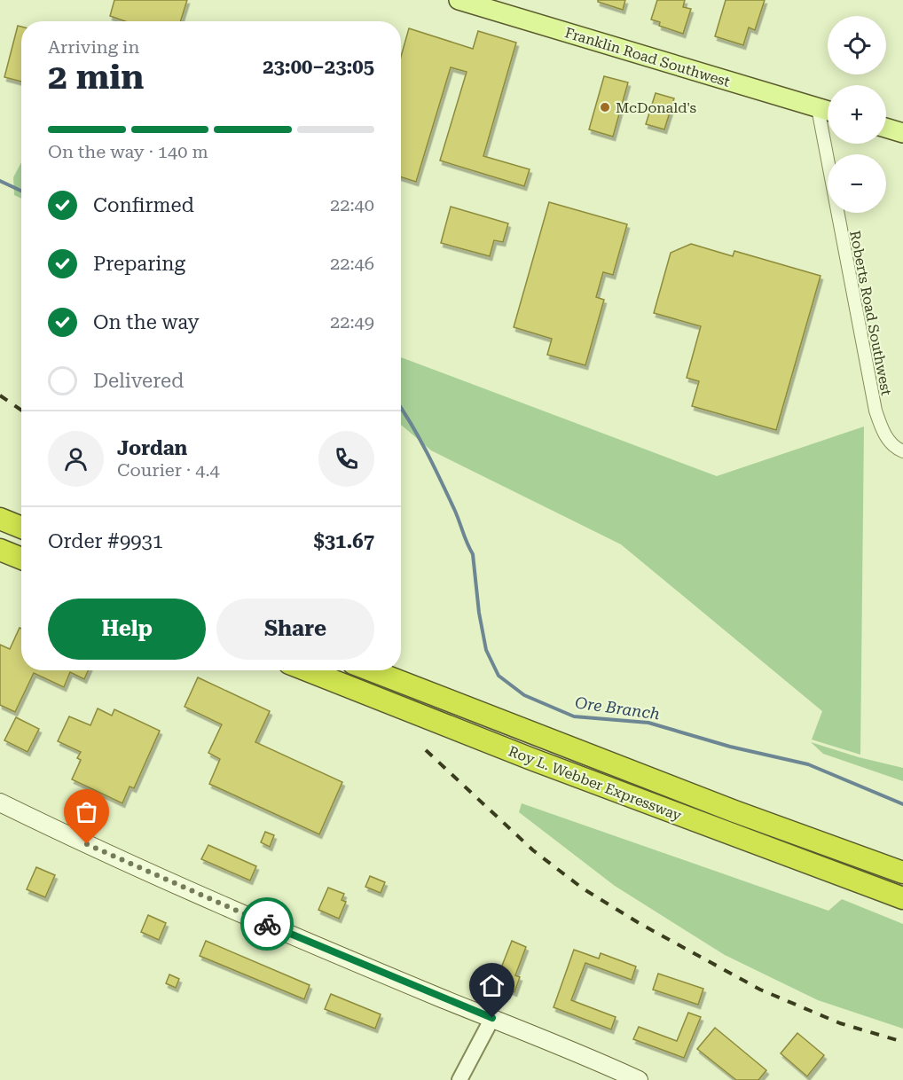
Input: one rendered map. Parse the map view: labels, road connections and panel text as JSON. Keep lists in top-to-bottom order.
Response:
{
  "streets": {
    "highway": ["Roy L. Webber Expressway"],
    "main road": ["Franklin Road Southwest"],
    "street": ["Roberts Road Southwest"]
  },
  "crossings": [
    ["Franklin Road Southwest", "Roberts Road Southwest"]
  ],
  "water": ["Ore Branch"],
  "places": ["McDonald's"],
  "page": {
    "map_buttons": ["+", "−"],
    "heading": ["2 min", "Arriving in", "23:00–23:05"],
    "panel": [
      "Jordan",
      "Courier · 4.4",
      "Order #9931",
      "$31.67"
    ],
    "bar": "On the way · 140 m",
    "list": [
      ["Confirmed", "22:40"],
      ["Preparing", "22:46"],
      ["On the way", "22:49"],
      "Delivered"
    ],
    "buttons": ["Help", "Share"]
  }
}
